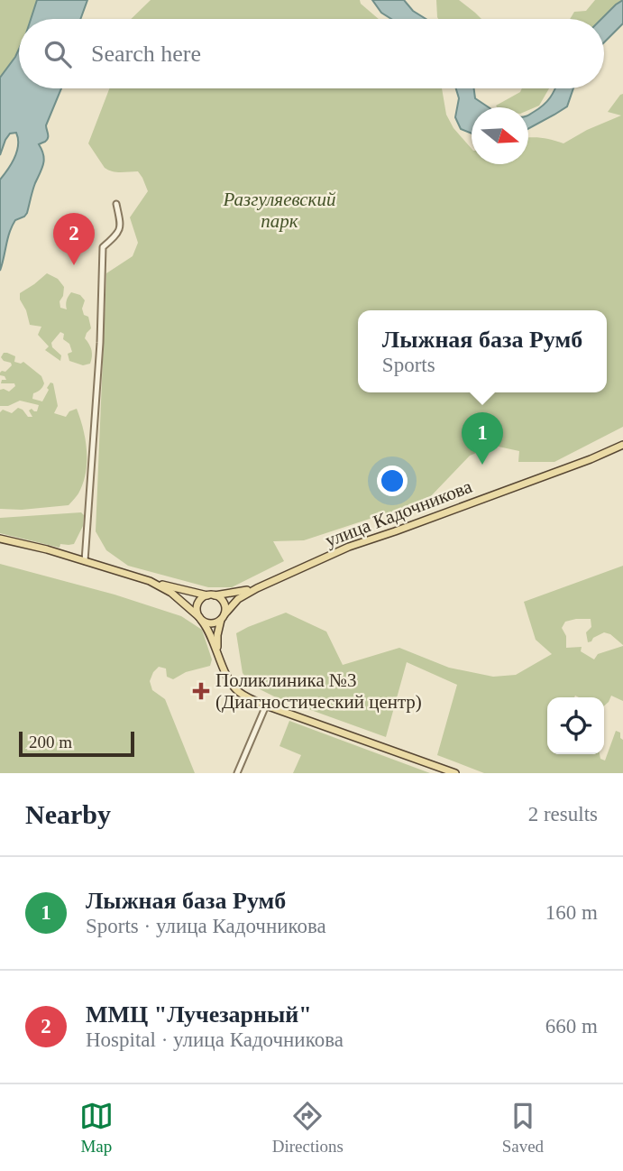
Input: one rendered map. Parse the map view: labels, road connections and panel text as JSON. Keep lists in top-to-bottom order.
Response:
{
  "streets": {
    "main road": ["улица Кадочникова"]
  },
  "parks": ["Разгуляевский парк"],
  "places": {
    "health": ["Поликлиника №3 (Диагностический центр)"]
  },
  "scale_bar": "200 m",
  "north": "right",
  "page": {
    "search": "Search here",
    "pins": ["2", "1"],
    "popup": ["Лыжная база Румб", "Sports"],
    "scale": "200 m",
    "heading": ["Nearby", "2 results"],
    "list": [
      {
        "mark": "1",
        "name": "Лыжная база Румб",
        "note": "Sports · улица Кадочникова",
        "value": "160 m"
      },
      {
        "mark": "2",
        "name": "ММЦ \"Лучезарный\"",
        "note": "Hospital · улица Кадочникова",
        "value": "660 m"
      }
    ],
    "nav": ["Map", "Directions", "Saved"]
  }
}
